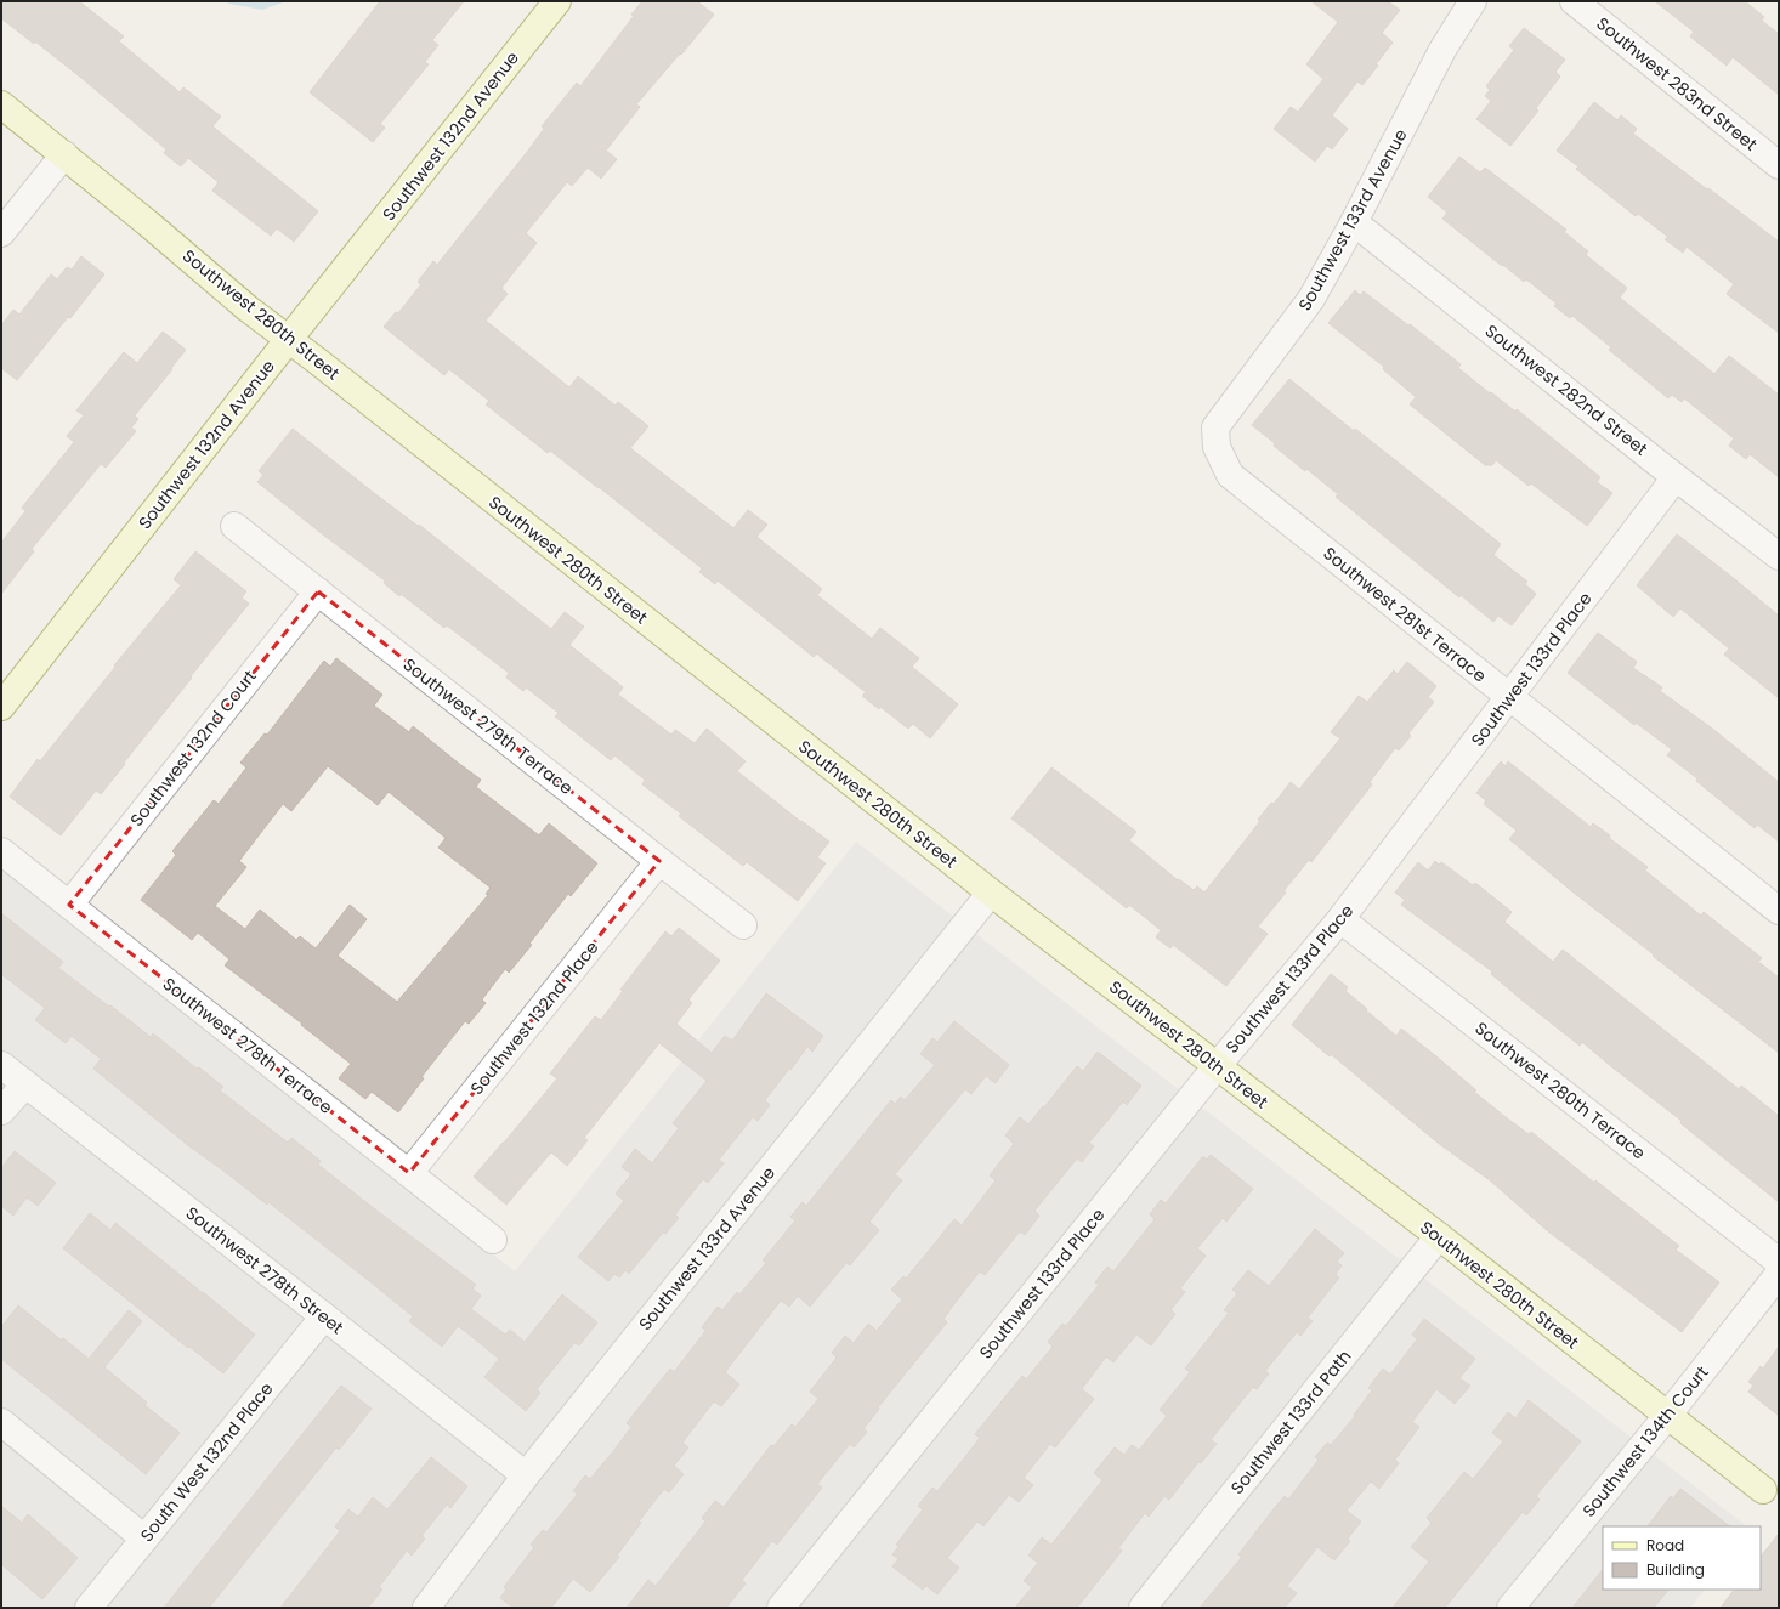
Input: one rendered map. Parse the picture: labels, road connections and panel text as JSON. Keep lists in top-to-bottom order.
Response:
{
  "streets": {
    "street": [
      "Southwest 283nd Street",
      "Southwest 132nd Avenue",
      "Southwest 133rd Avenue",
      "Southwest 280th Street",
      "Southwest 282nd Street",
      "Southwest 281st Terrace",
      "Southwest 133rd Place",
      "Southwest 279th Terrace",
      "Southwest 132nd Court",
      "Southwest 132nd Place",
      "Southwest 278th Terrace",
      "Southwest 280th Terrace",
      "Southwest 278th Street",
      "Southwest 133rd Path",
      "Southwest 134th Court",
      "South West 132nd Place"
    ]
  },
  "crossings": [
    ["Southwest 132nd Avenue", "Southwest 280th Street"],
    ["Southwest 133rd Avenue", "Southwest 280th Street"],
    ["Southwest 133rd Avenue", "Southwest 282nd Street"],
    ["Southwest 133rd Avenue", "Southwest 281st Terrace"],
    ["Southwest 133rd Avenue", "Southwest 278th Street"],
    ["Southwest 280th Street", "Southwest 133rd Place"],
    ["Southwest 280th Street", "Southwest 133rd Path"],
    ["Southwest 280th Street", "Southwest 134th Court"],
    ["Southwest 282nd Street", "Southwest 133rd Place"],
    ["Southwest 281st Terrace", "Southwest 133rd Place"],
    ["Southwest 133rd Place", "Southwest 280th Terrace"],
    ["Southwest 279th Terrace", "Southwest 132nd Court"],
    ["Southwest 279th Terrace", "Southwest 132nd Place"],
    ["Southwest 132nd Court", "Southwest 278th Terrace"],
    ["Southwest 132nd Place", "Southwest 278th Terrace"],
    ["Southwest 278th Street", "South West 132nd Place"]
  ],
  "legend": ["Road", "Building"]
}
